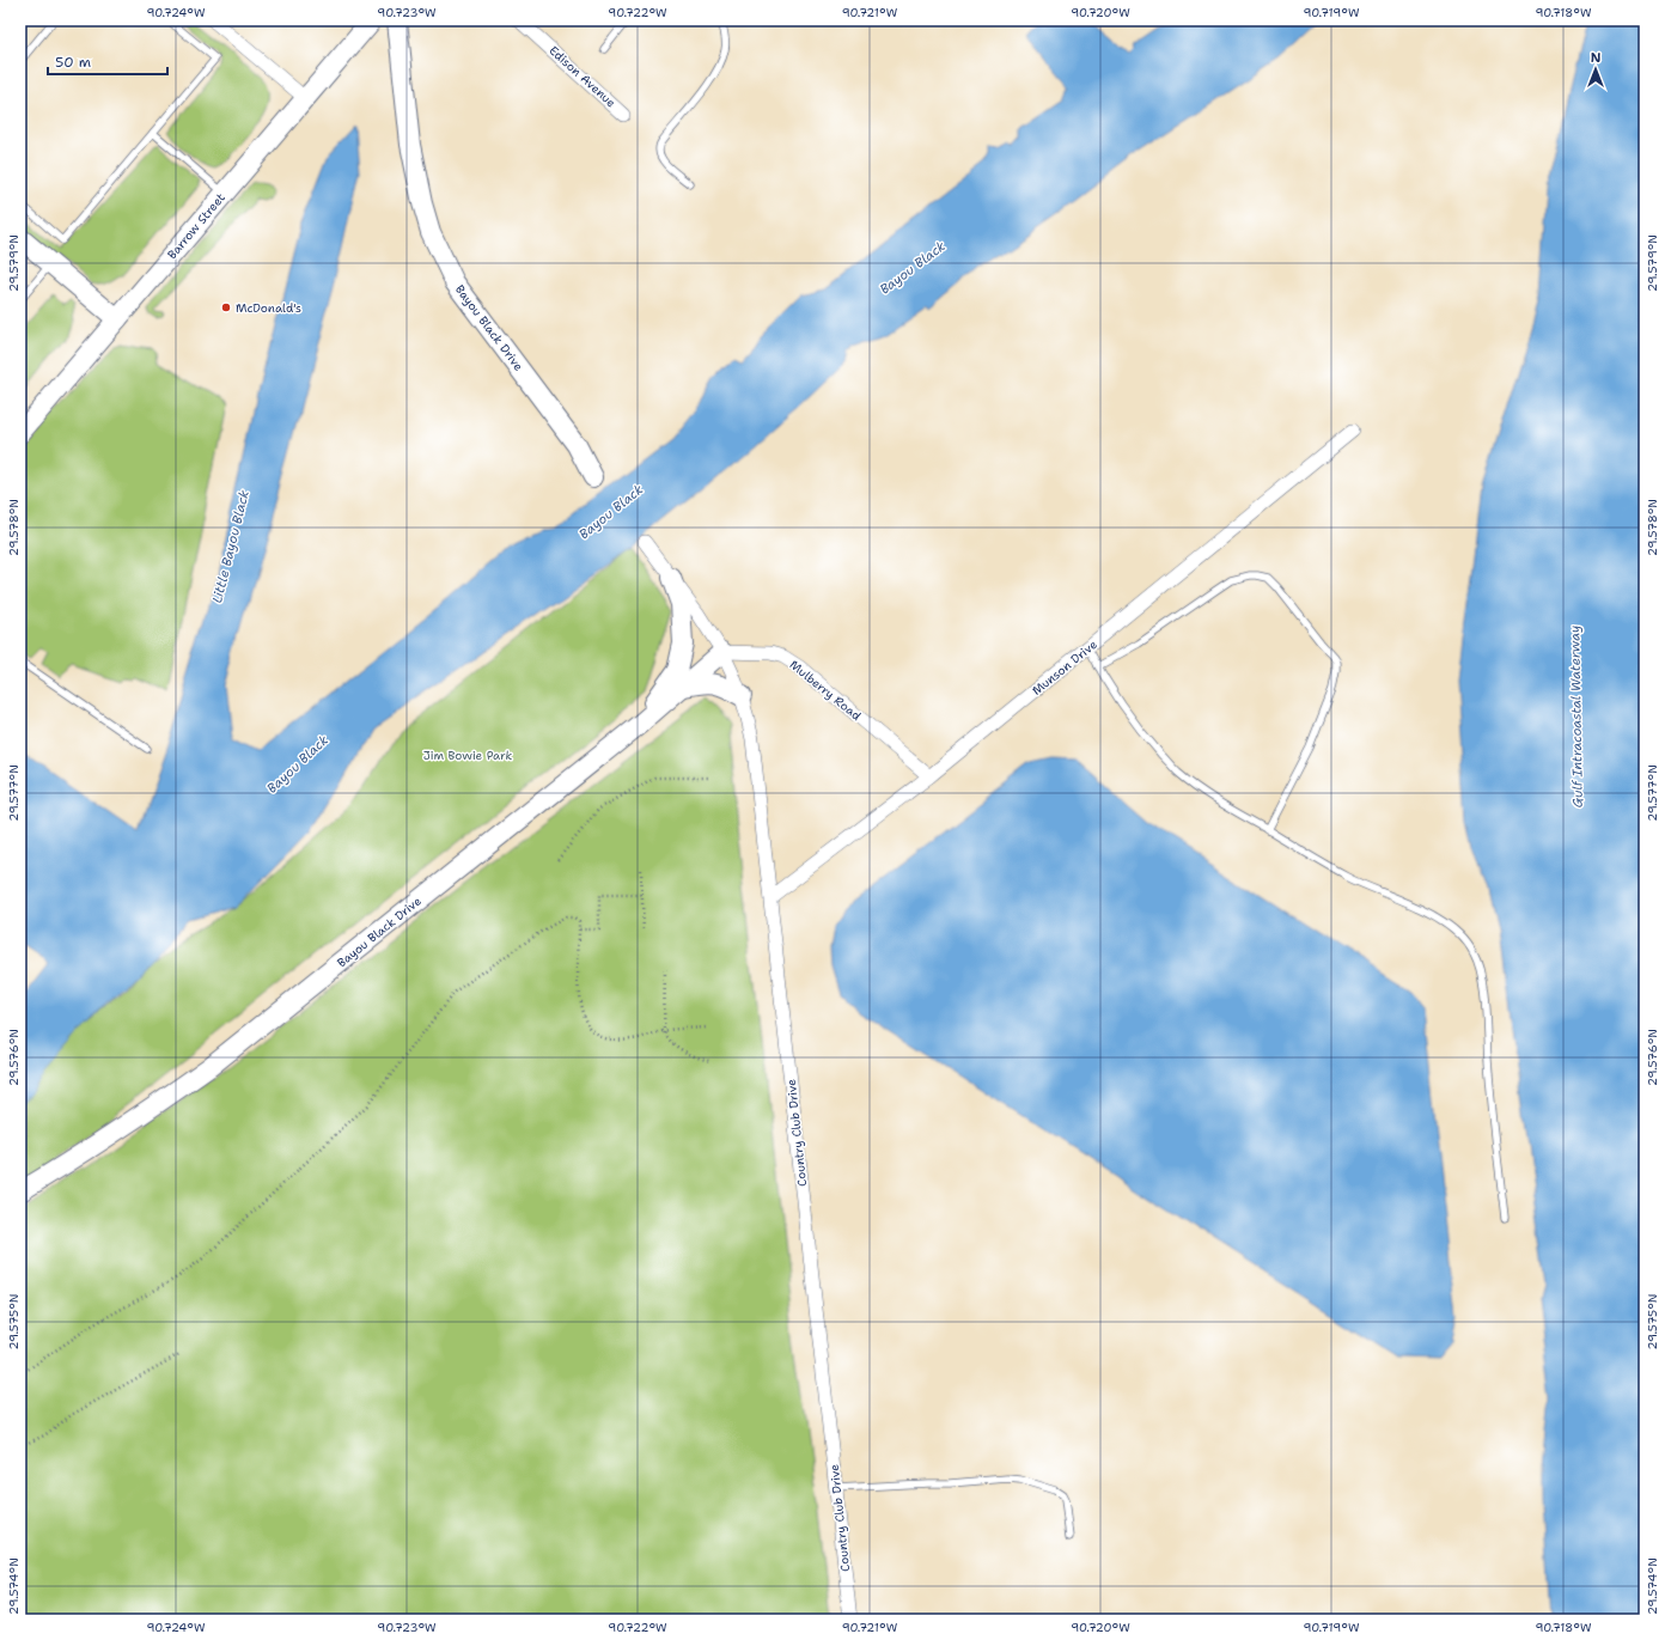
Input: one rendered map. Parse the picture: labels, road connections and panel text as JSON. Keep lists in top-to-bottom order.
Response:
{
  "streets": {
    "street": [
      "Edison Avenue",
      "Barrow Street",
      "Bayou Black Drive",
      "Munson Drive",
      "Mulberry Road",
      "Country Club Drive"
    ]
  },
  "crossings": [
    ["Bayou Black Drive", "Mulberry Road"],
    ["Bayou Black Drive", "Country Club Drive"],
    ["Munson Drive", "Mulberry Road"],
    ["Munson Drive", "Country Club Drive"],
    ["Mulberry Road", "Country Club Drive"]
  ],
  "water": ["Bayou Black", "Little Bayou Black", "Gulf Intracoastal Waterway"],
  "parks": ["Jim Bowie Park"],
  "places": ["McDonald's"],
  "scale_bar": "50 m",
  "north": "top",
  "coordinates": [
    "90.724°W",
    "90.723°W",
    "90.722°W",
    "90.721°W",
    "90.720°W",
    "90.719°W",
    "90.718°W",
    "29.579°N",
    "29.578°N",
    "29.577°N",
    "29.576°N",
    "29.575°N",
    "29.574°N"
  ]
}
